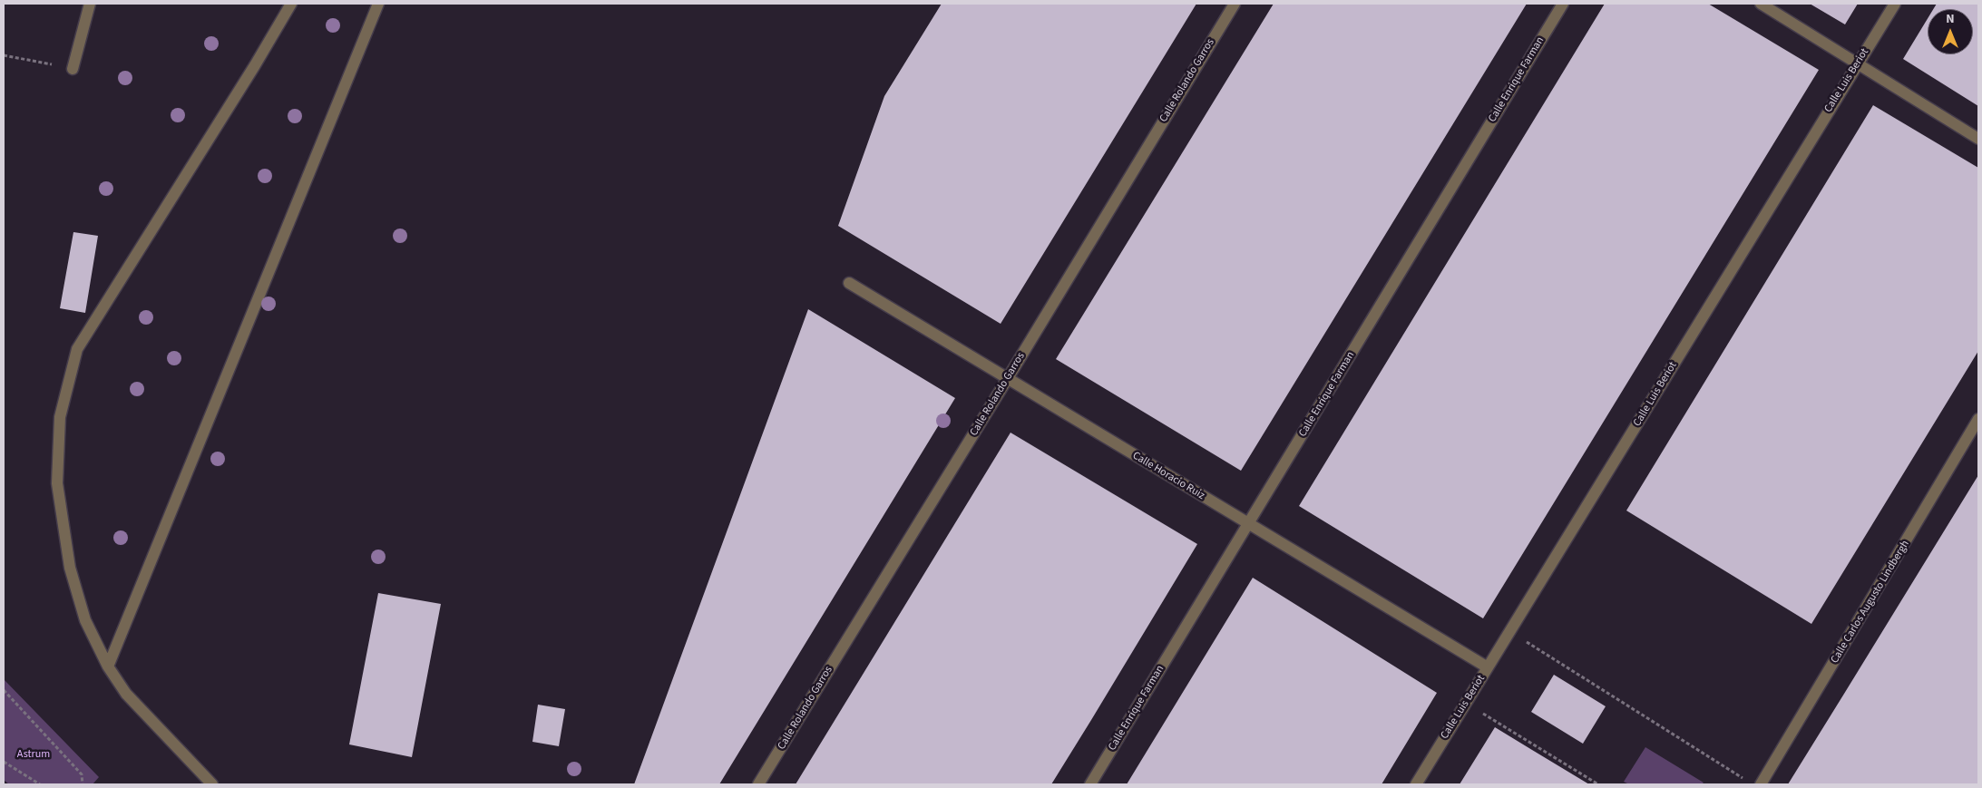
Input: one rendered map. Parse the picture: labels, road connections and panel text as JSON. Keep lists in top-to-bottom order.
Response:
{
  "streets": {
    "street": [
      "Calle Enrique Farman",
      "Calle Rolando Garros",
      "Calle Luis Beriot",
      "Calle Horacio Ruiz",
      "Calle Carlos Augusto Lindbergh"
    ]
  },
  "crossings": [
    ["Calle Enrique Farman", "Calle Horacio Ruiz"],
    ["Calle Rolando Garros", "Calle Horacio Ruiz"],
    ["Calle Luis Beriot", "Calle Horacio Ruiz"]
  ],
  "parks": ["Astrum"],
  "north": "top"
}
